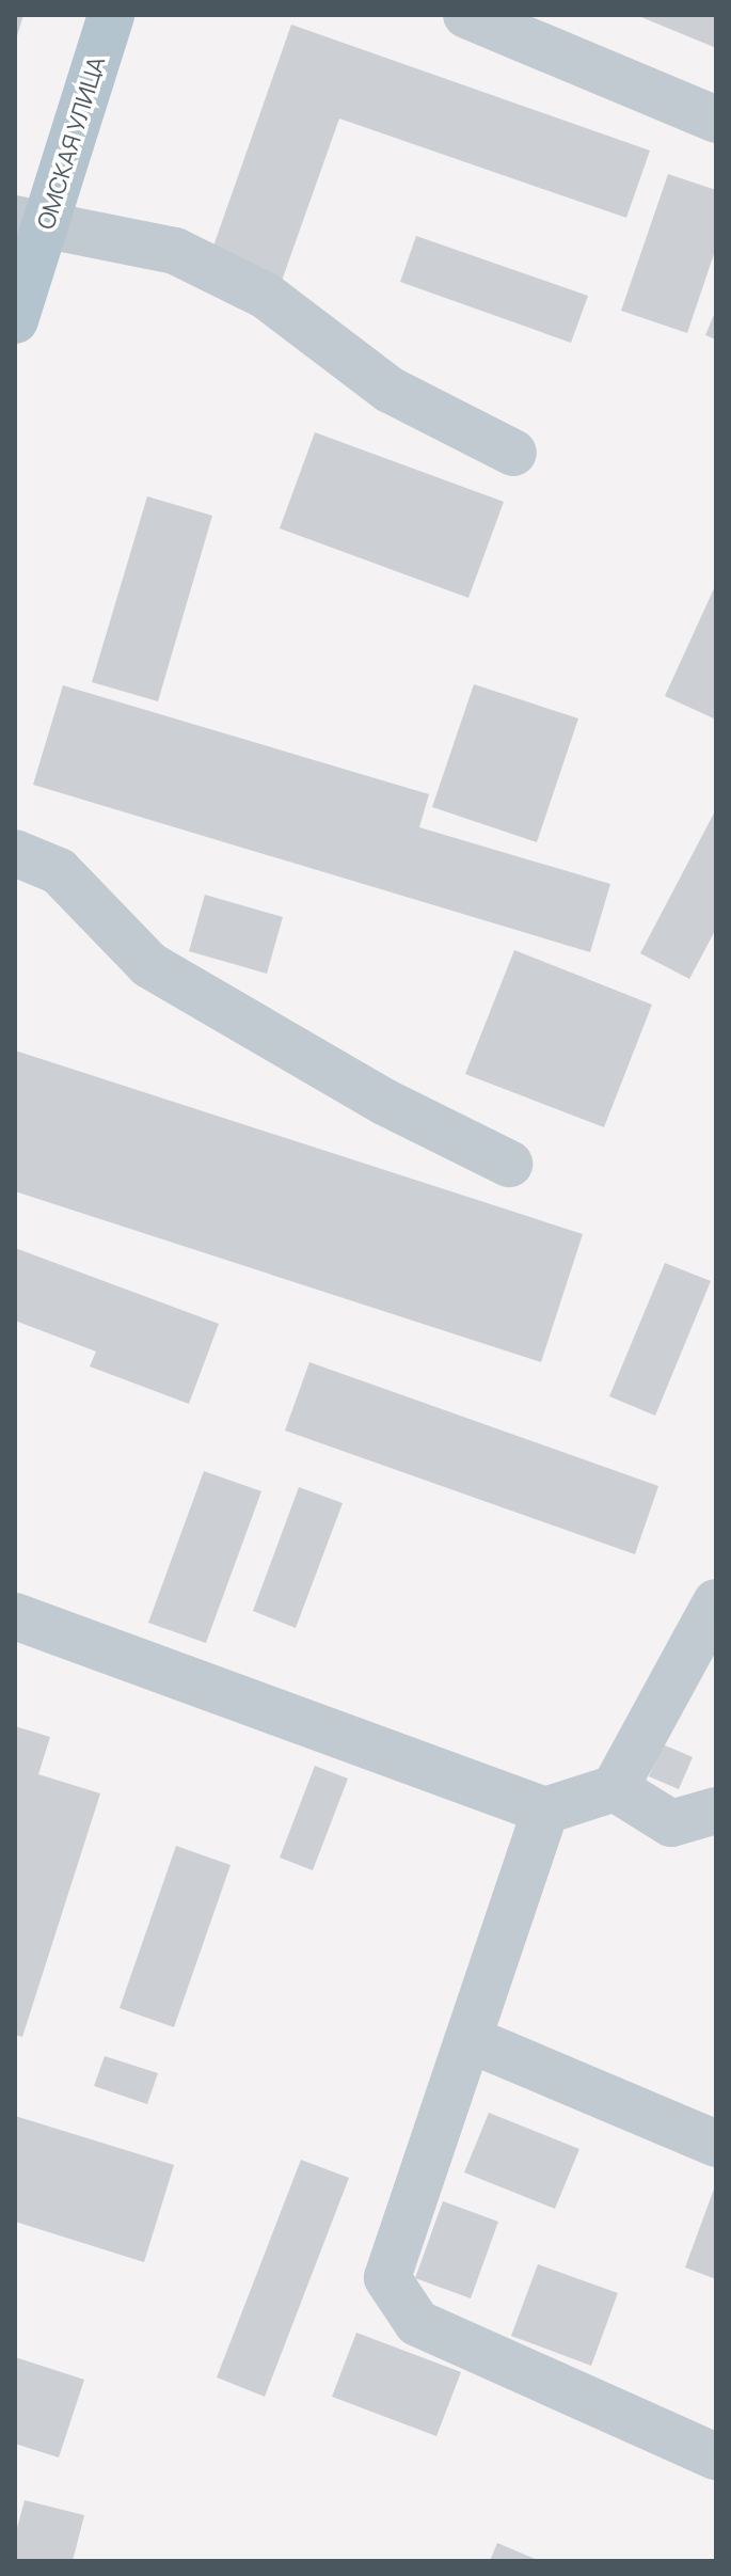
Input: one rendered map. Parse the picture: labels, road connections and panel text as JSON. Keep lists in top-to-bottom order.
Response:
{
  "streets": {
    "main road": ["ОМСКАЯ УЛИЦА"]
  }
}
